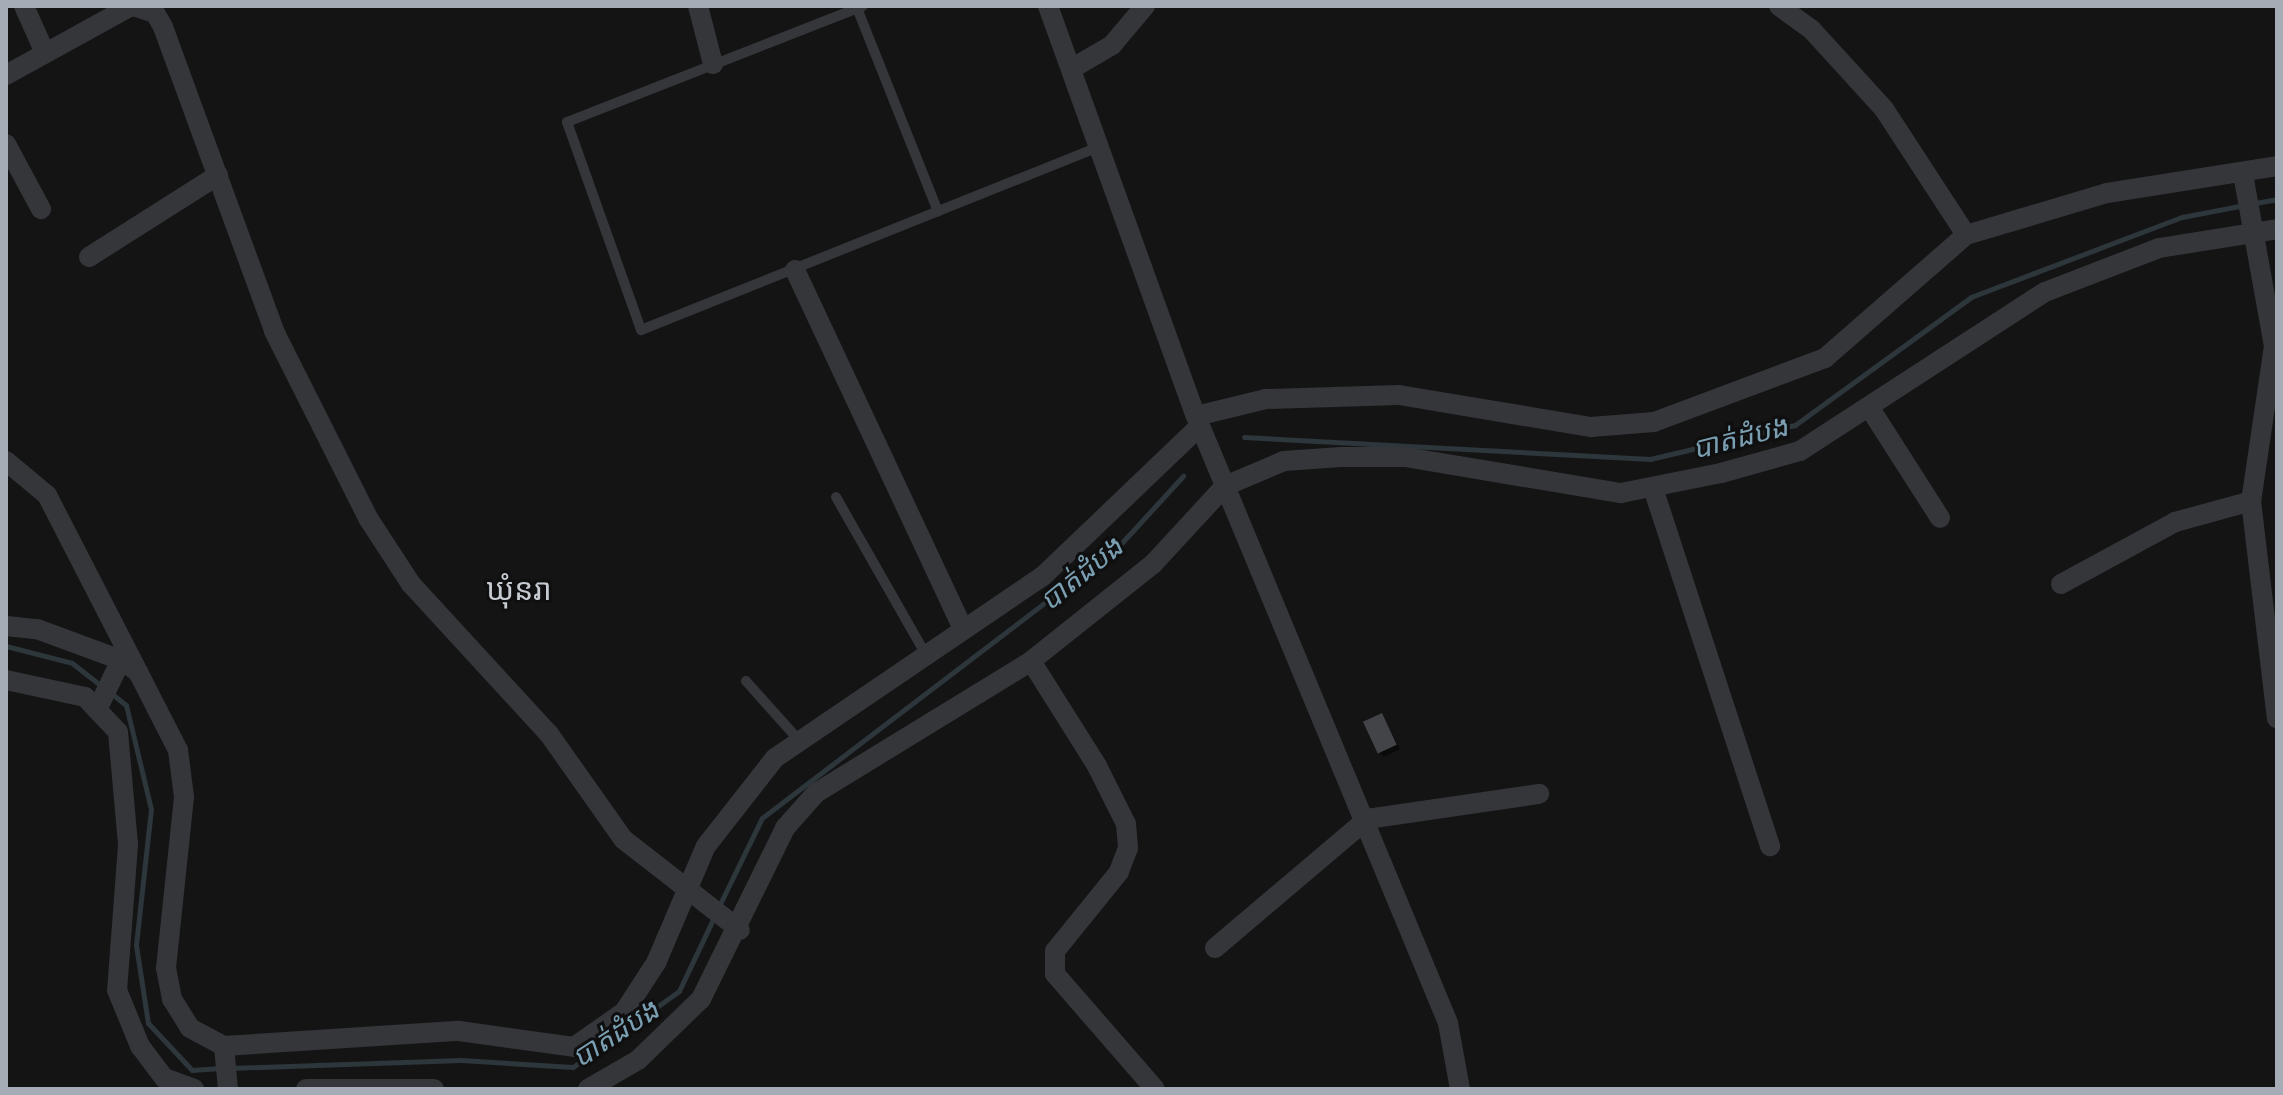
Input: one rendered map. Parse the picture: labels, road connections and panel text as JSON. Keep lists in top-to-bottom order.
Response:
{
  "districts": ["ឃុំនរា"],
  "water": ["បាត់ដំបង"]
}
